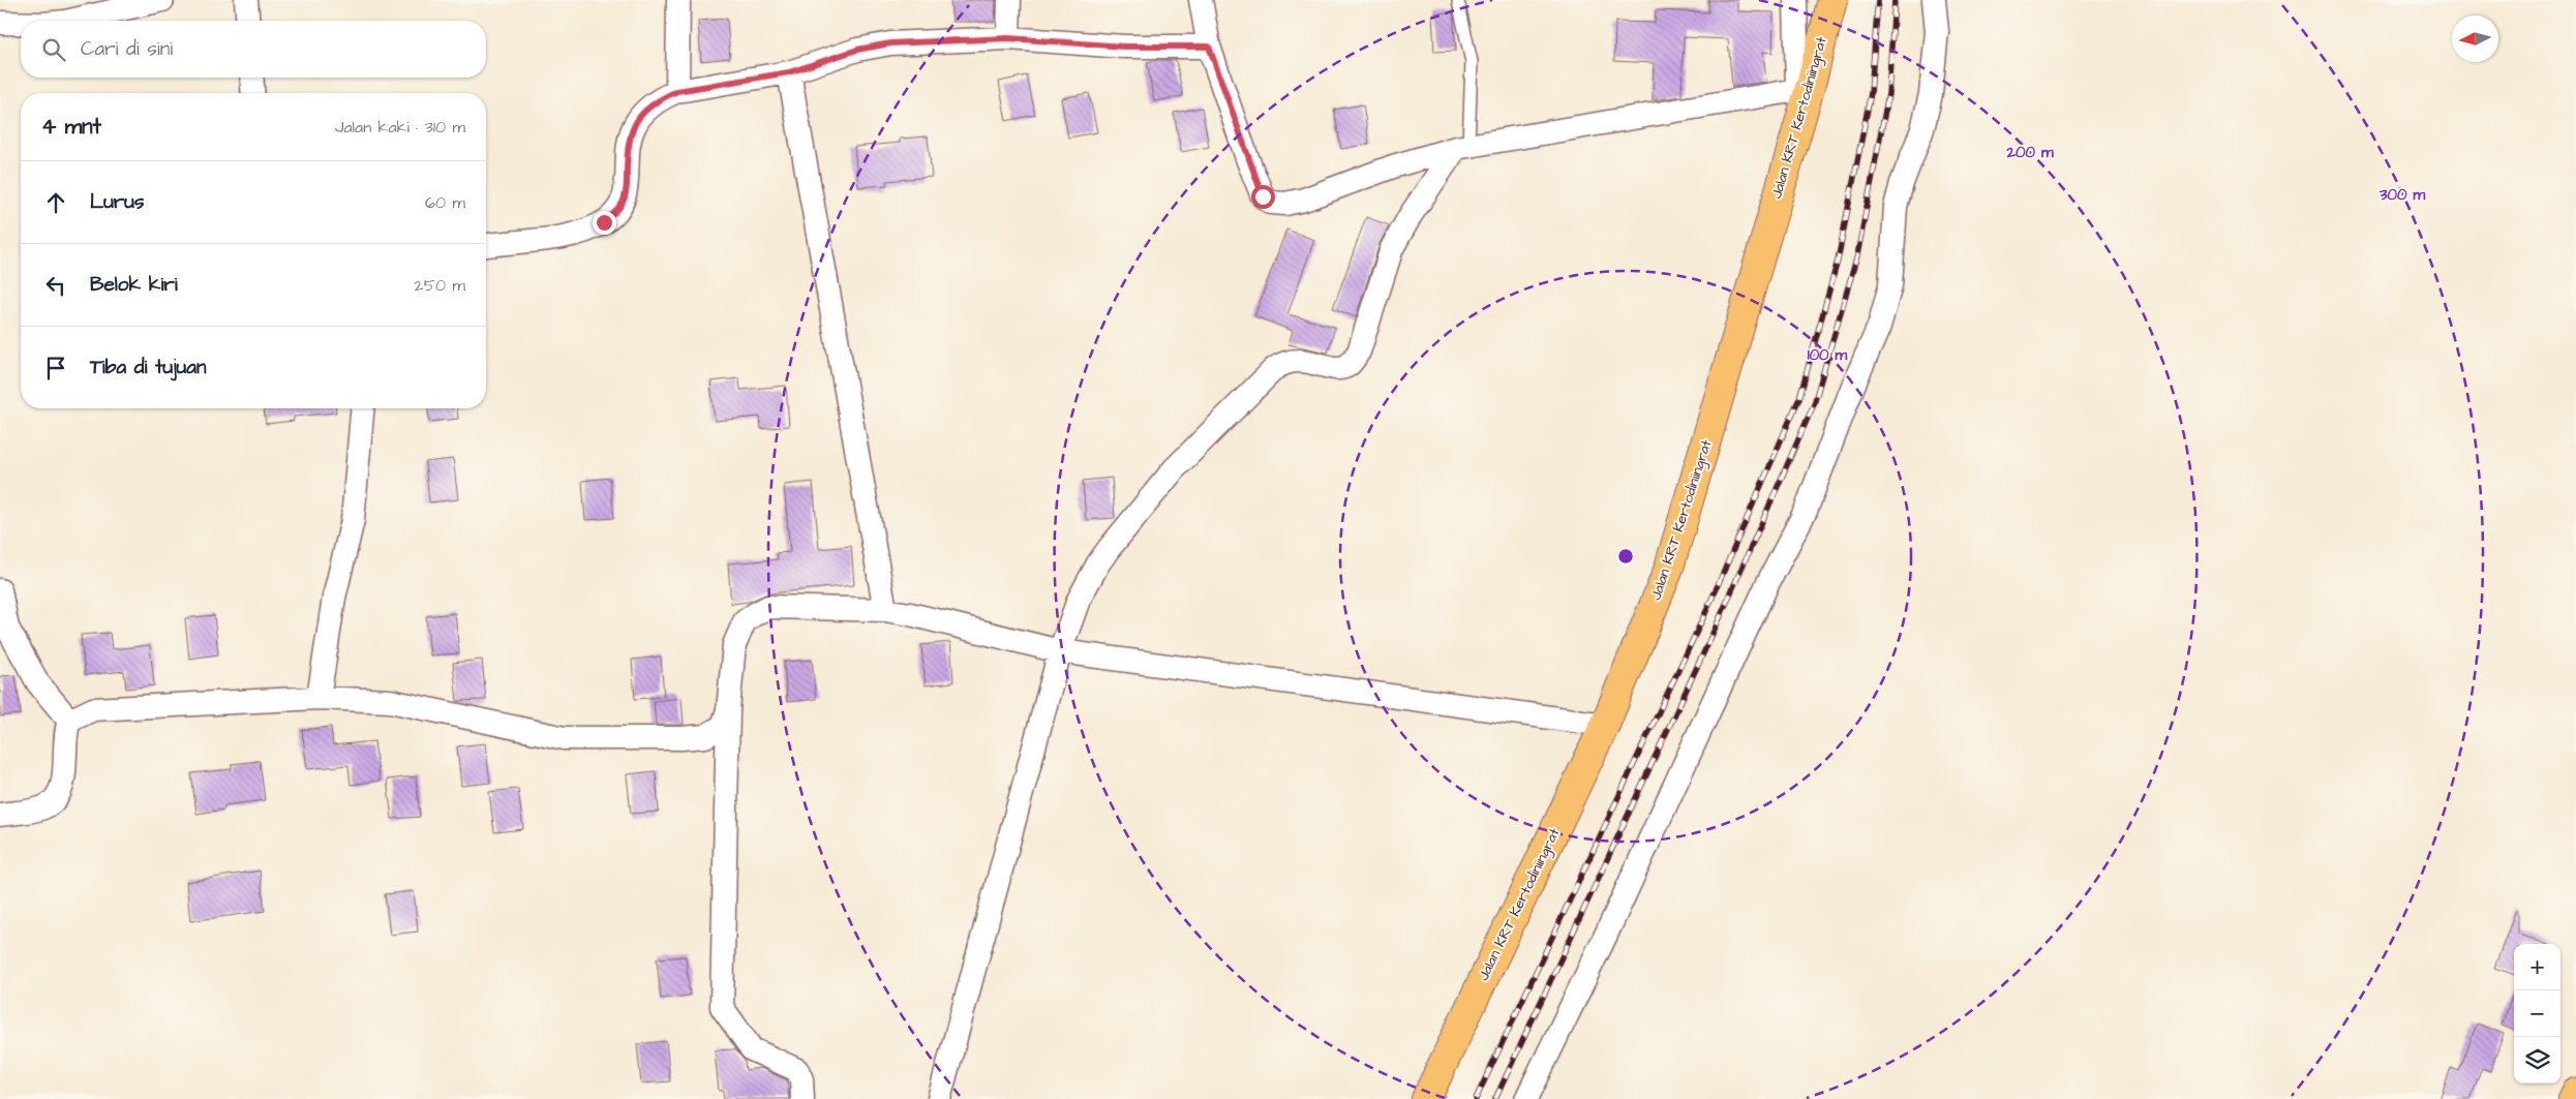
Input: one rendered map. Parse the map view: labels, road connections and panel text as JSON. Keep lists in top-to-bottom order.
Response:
{
  "streets": {
    "main road": ["Jalan KRT Kertodiniingrat"]
  },
  "north": "left",
  "page": {
    "search": "Cari di sini",
    "heading": ["4 mnt", "Jalan kaki · 310 m"],
    "list": [
      ["Lurus", "60 m"],
      ["Belok kiri", "250 m"],
      "Tiba di tujuan"
    ],
    "map_buttons": ["+", "−"]
  },
  "rings": ["200 m", "300 m", "100 m"]
}
